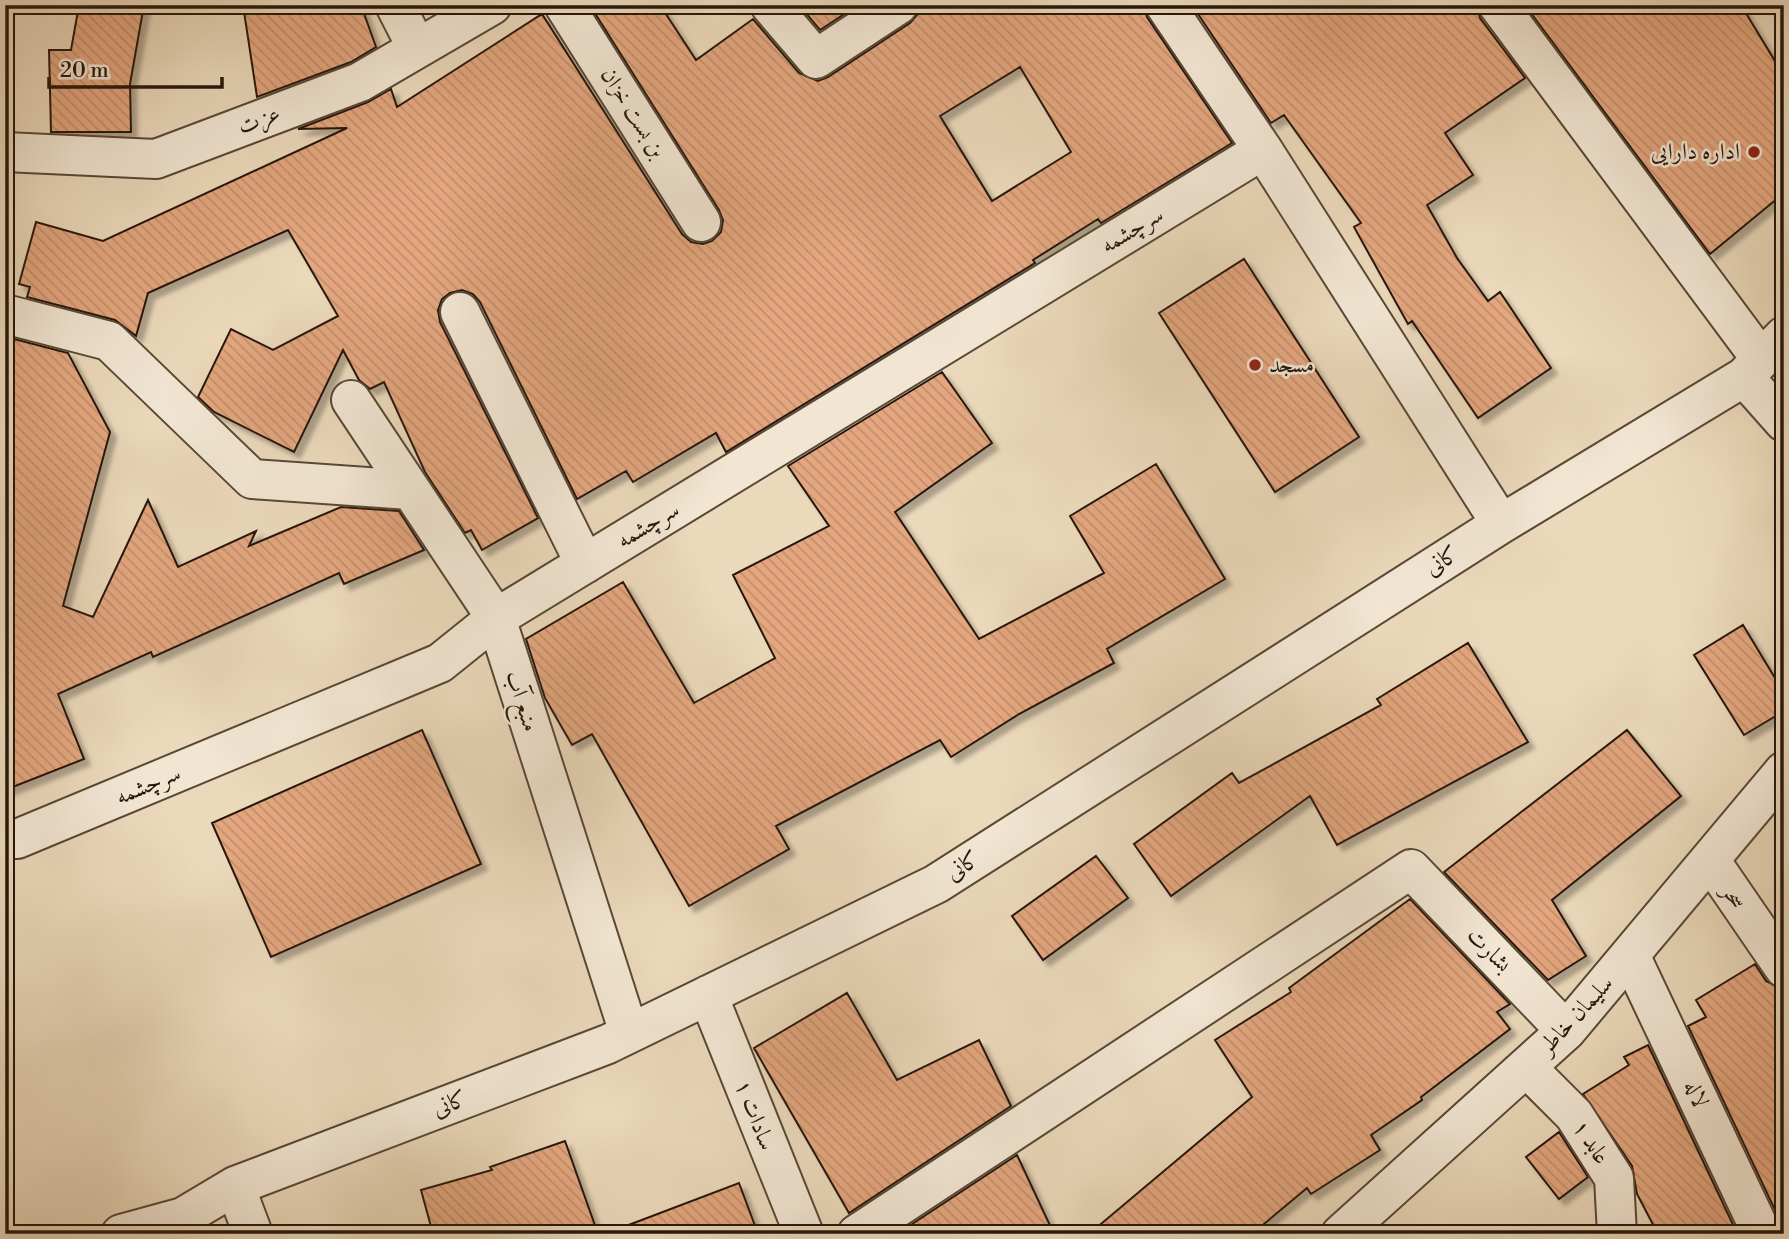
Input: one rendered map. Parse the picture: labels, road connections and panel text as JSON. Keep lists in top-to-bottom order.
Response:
{
  "streets": {
    "street": [
      "بن بست خزان",
      "عزت",
      "سرچشمه",
      "کانی",
      "منبع آب",
      "سحر",
      "بشارت",
      "سلیمان خاطر",
      "لاله",
      "سادات ۱",
      "عابد ۱"
    ]
  },
  "crossings": [
    ["سرچشمه", "منبع آب"],
    ["کانی", "منبع آب"],
    ["کانی", "سادات ۱"],
    ["سحر", "سلیمان خاطر"],
    ["بشارت", "سلیمان خاطر"],
    ["سلیمان خاطر", "لاله"],
    ["سلیمان خاطر", "عابد ۱"]
  ],
  "places": ["اداره دارایی", "مسجد"],
  "scale_bar": "20 m"
}
